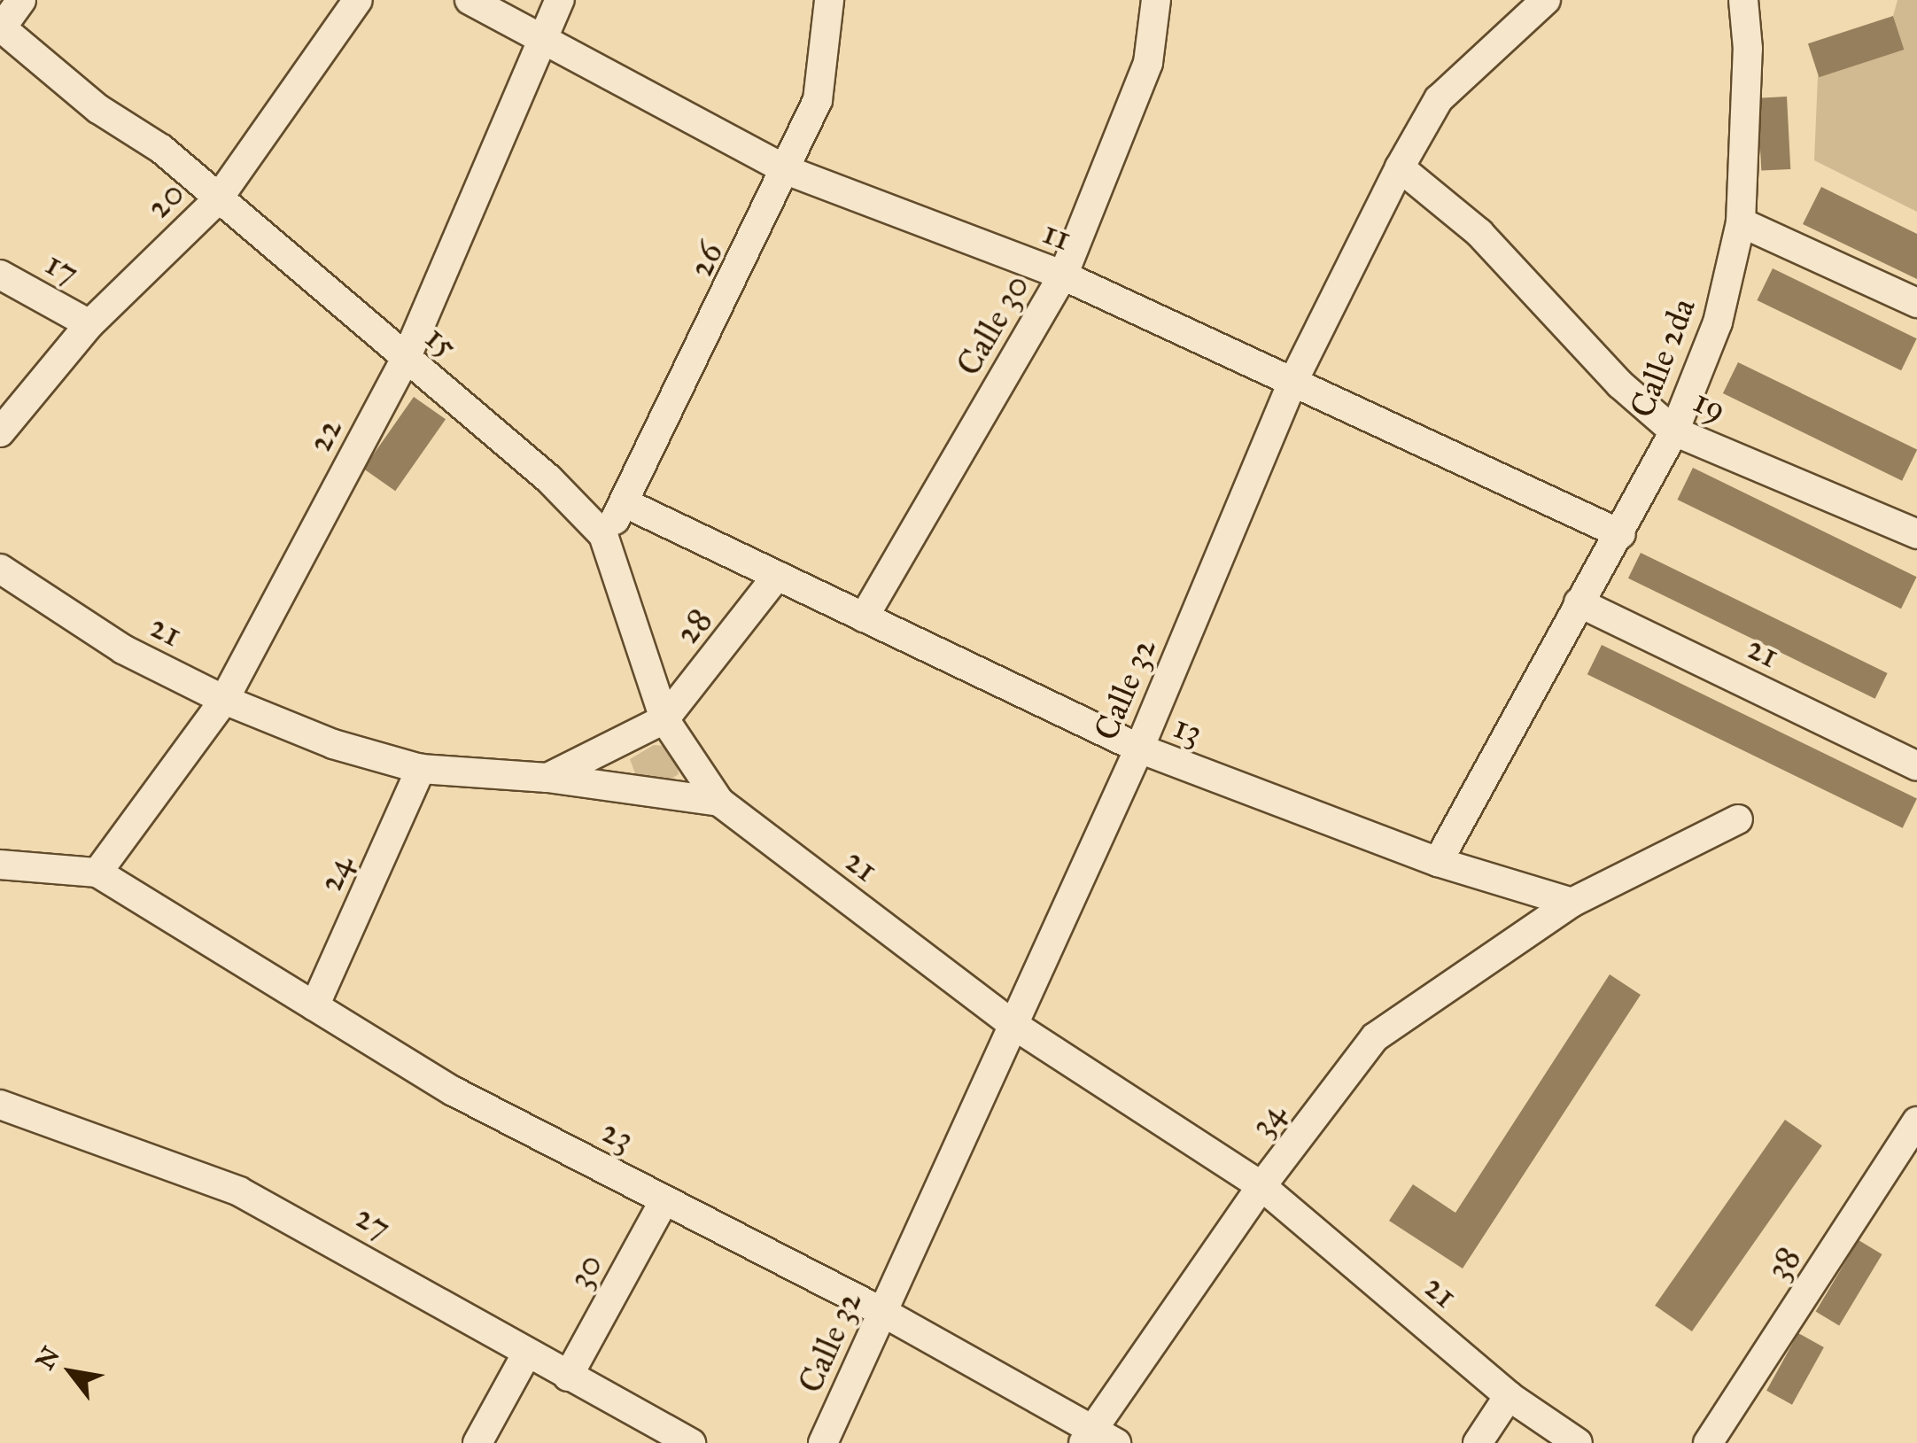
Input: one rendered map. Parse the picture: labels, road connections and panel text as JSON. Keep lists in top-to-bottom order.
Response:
{
  "streets": {
    "street": [
      "20",
      "11",
      "26",
      "17",
      "Calle 30",
      "15",
      "Calle 2da",
      "19",
      "22",
      "28",
      "21",
      "Calle 32",
      "13",
      "24",
      "34",
      "23",
      "27",
      "38",
      "30"
    ]
  },
  "crossings": [
    ["20", "17"],
    ["20", "15"],
    ["11", "26"],
    ["11", "Calle 30"],
    ["11", "Calle 2da"],
    ["11", "22"],
    ["11", "Calle 32"],
    ["26", "15"],
    ["26", "13"],
    ["Calle 30", "13"],
    ["15", "22"],
    ["15", "28"],
    ["15", "21"],
    ["Calle 2da", "19"],
    ["Calle 2da", "21"],
    ["Calle 2da", "13"],
    ["19", "Calle 32"],
    ["22", "21"],
    ["22", "23"],
    ["28", "13"],
    ["21", "Calle 32"],
    ["21", "24"],
    ["21", "34"],
    ["Calle 32", "13"],
    ["Calle 32", "23"],
    ["13", "34"],
    ["24", "23"],
    ["34", "23"],
    ["23", "30"],
    ["27", "30"]
  ],
  "north": "top left"
}
